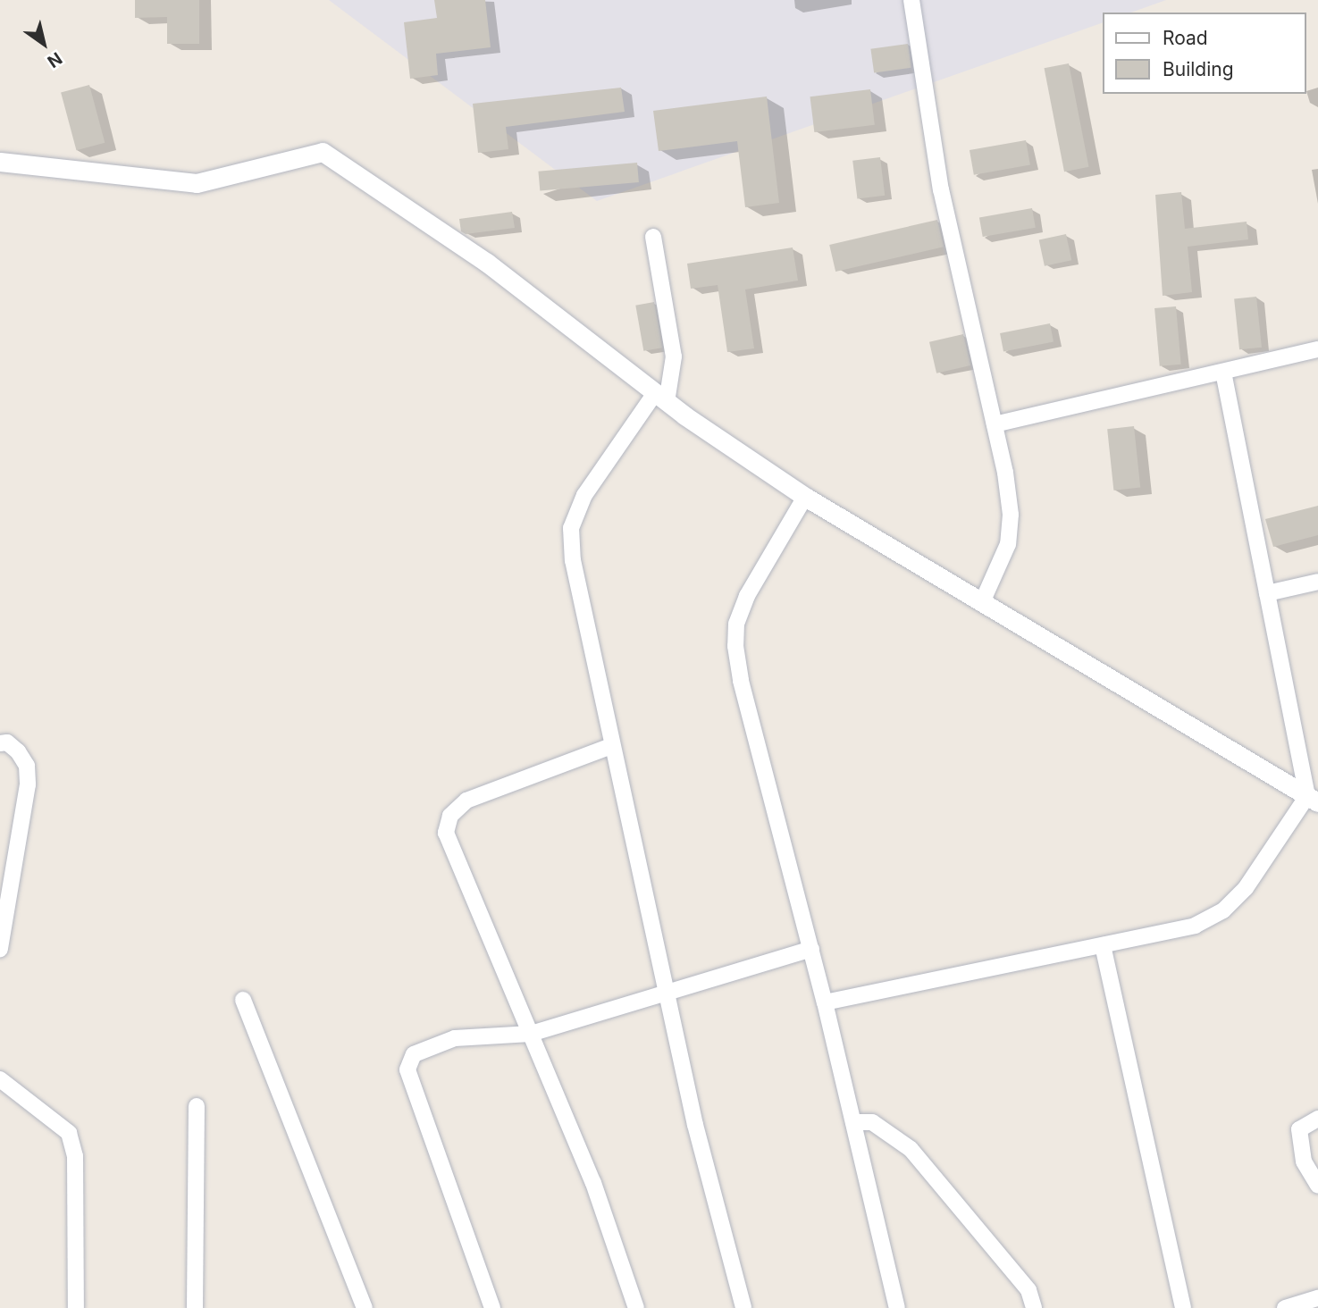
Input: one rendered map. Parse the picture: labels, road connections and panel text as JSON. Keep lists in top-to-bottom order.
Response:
{
  "legend": ["Road", "Building"],
  "north": "bottom right"
}
